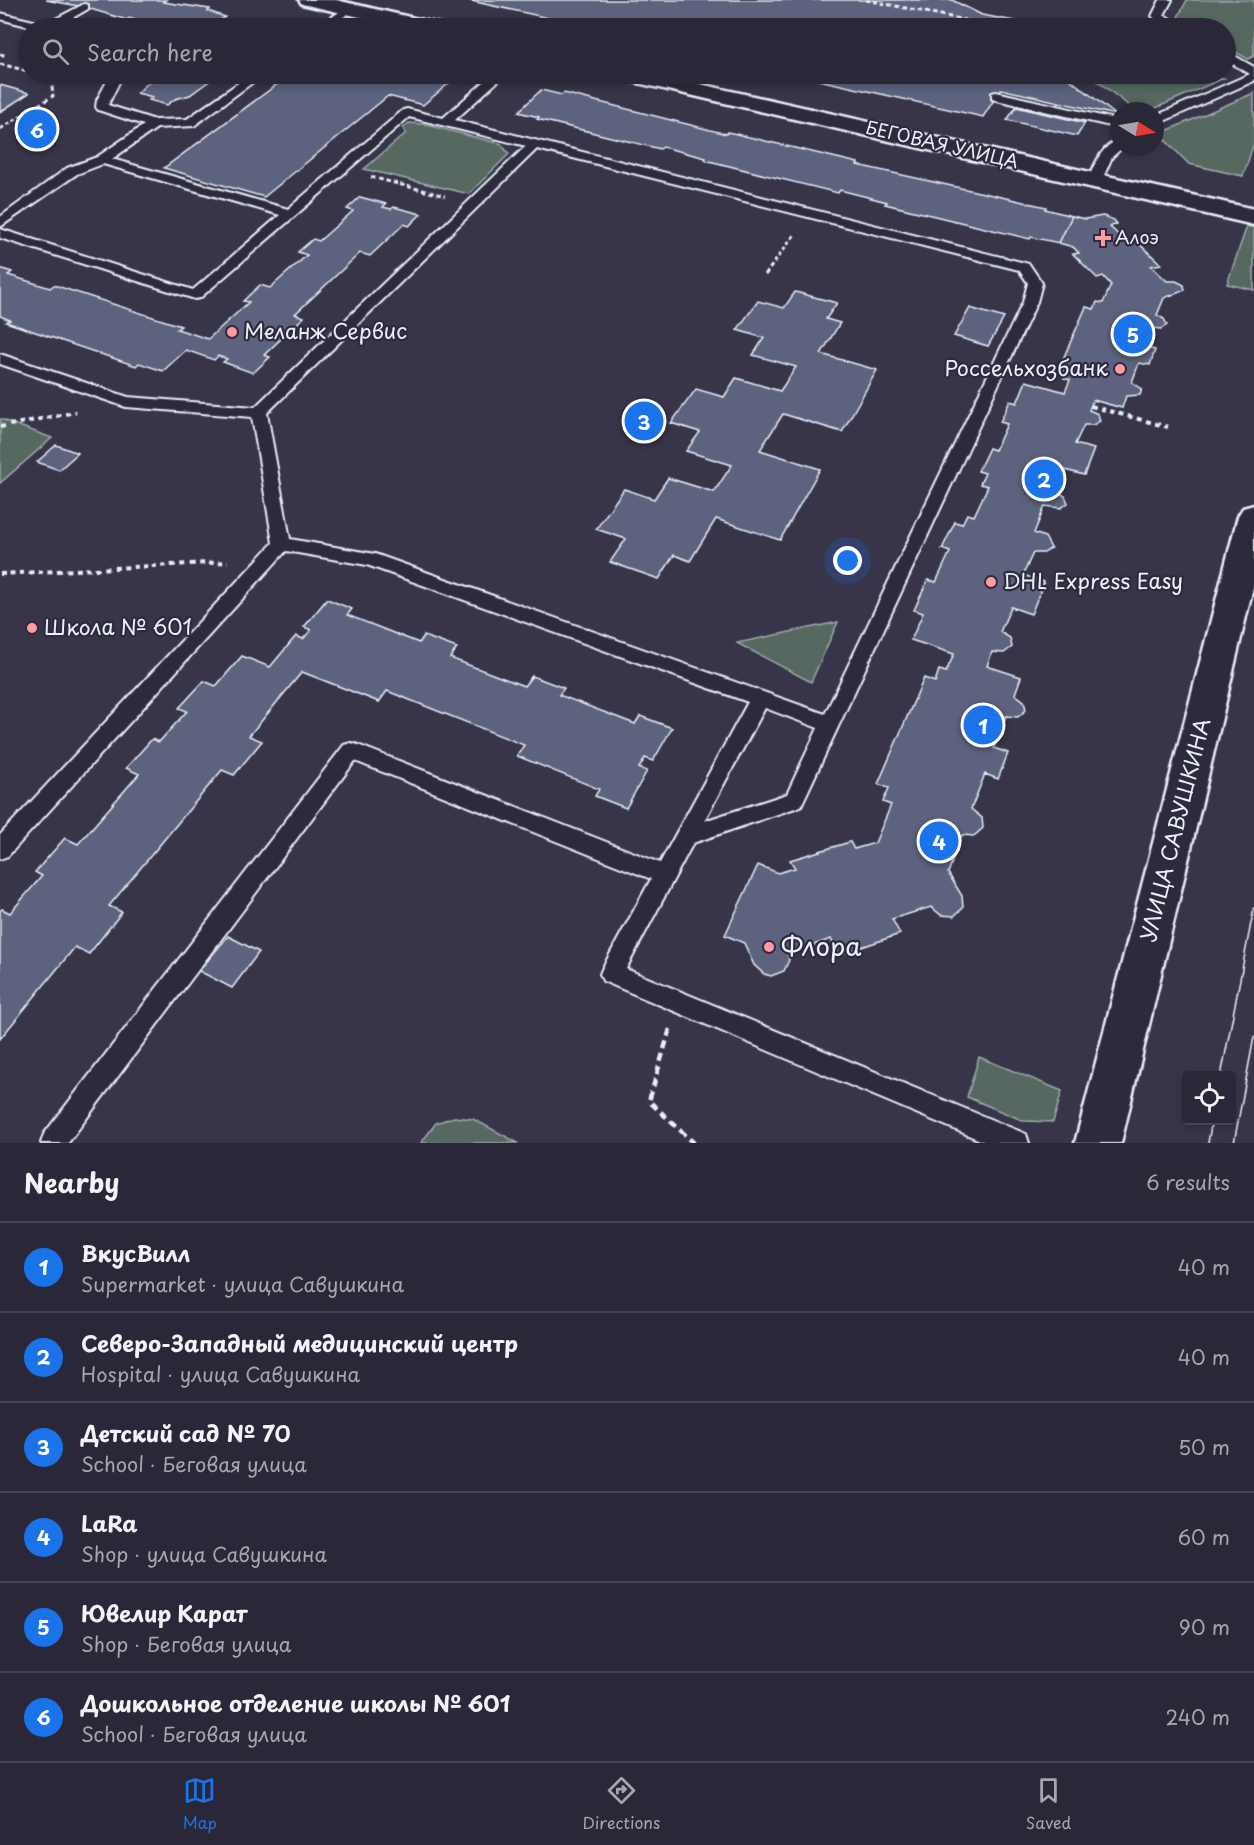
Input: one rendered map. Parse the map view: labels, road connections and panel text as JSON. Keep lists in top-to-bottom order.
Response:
{
  "streets": {
    "street": ["БЕГОВАЯ УЛИЦА", "УЛИЦА САВУШКИНА"]
  },
  "places": {
    "health": ["Алоэ"],
    "other": [
      "Меланж Сервис",
      "Россельхозбанк",
      "DHL Express Easy",
      "Школа № 601",
      "Флора"
    ]
  },
  "north": "right",
  "page": {
    "search": "Search here",
    "pins": [
      "6",
      "5",
      "3",
      "2",
      "1",
      "4"
    ],
    "heading": ["Nearby", "6 results"],
    "list": [
      {
        "mark": "1",
        "name": "ВкусВилл",
        "note": "Supermarket · улица Савушкина",
        "value": "40 m"
      },
      {
        "mark": "2",
        "name": "Северо-Западный медицинский центр",
        "note": "Hospital · улица Савушкина",
        "value": "40 m"
      },
      {
        "mark": "3",
        "name": "Детский сад № 70",
        "note": "School · Беговая улица",
        "value": "50 m"
      },
      {
        "mark": "4",
        "name": "LaRa",
        "note": "Shop · улица Савушкина",
        "value": "60 m"
      },
      {
        "mark": "5",
        "name": "Ювелир Карат",
        "note": "Shop · Беговая улица",
        "value": "90 m"
      },
      {
        "mark": "6",
        "name": "Дошкольное отделение школы № 601",
        "note": "School · Беговая улица",
        "value": "240 m"
      }
    ],
    "nav": ["Map", "Directions", "Saved"]
  }
}
